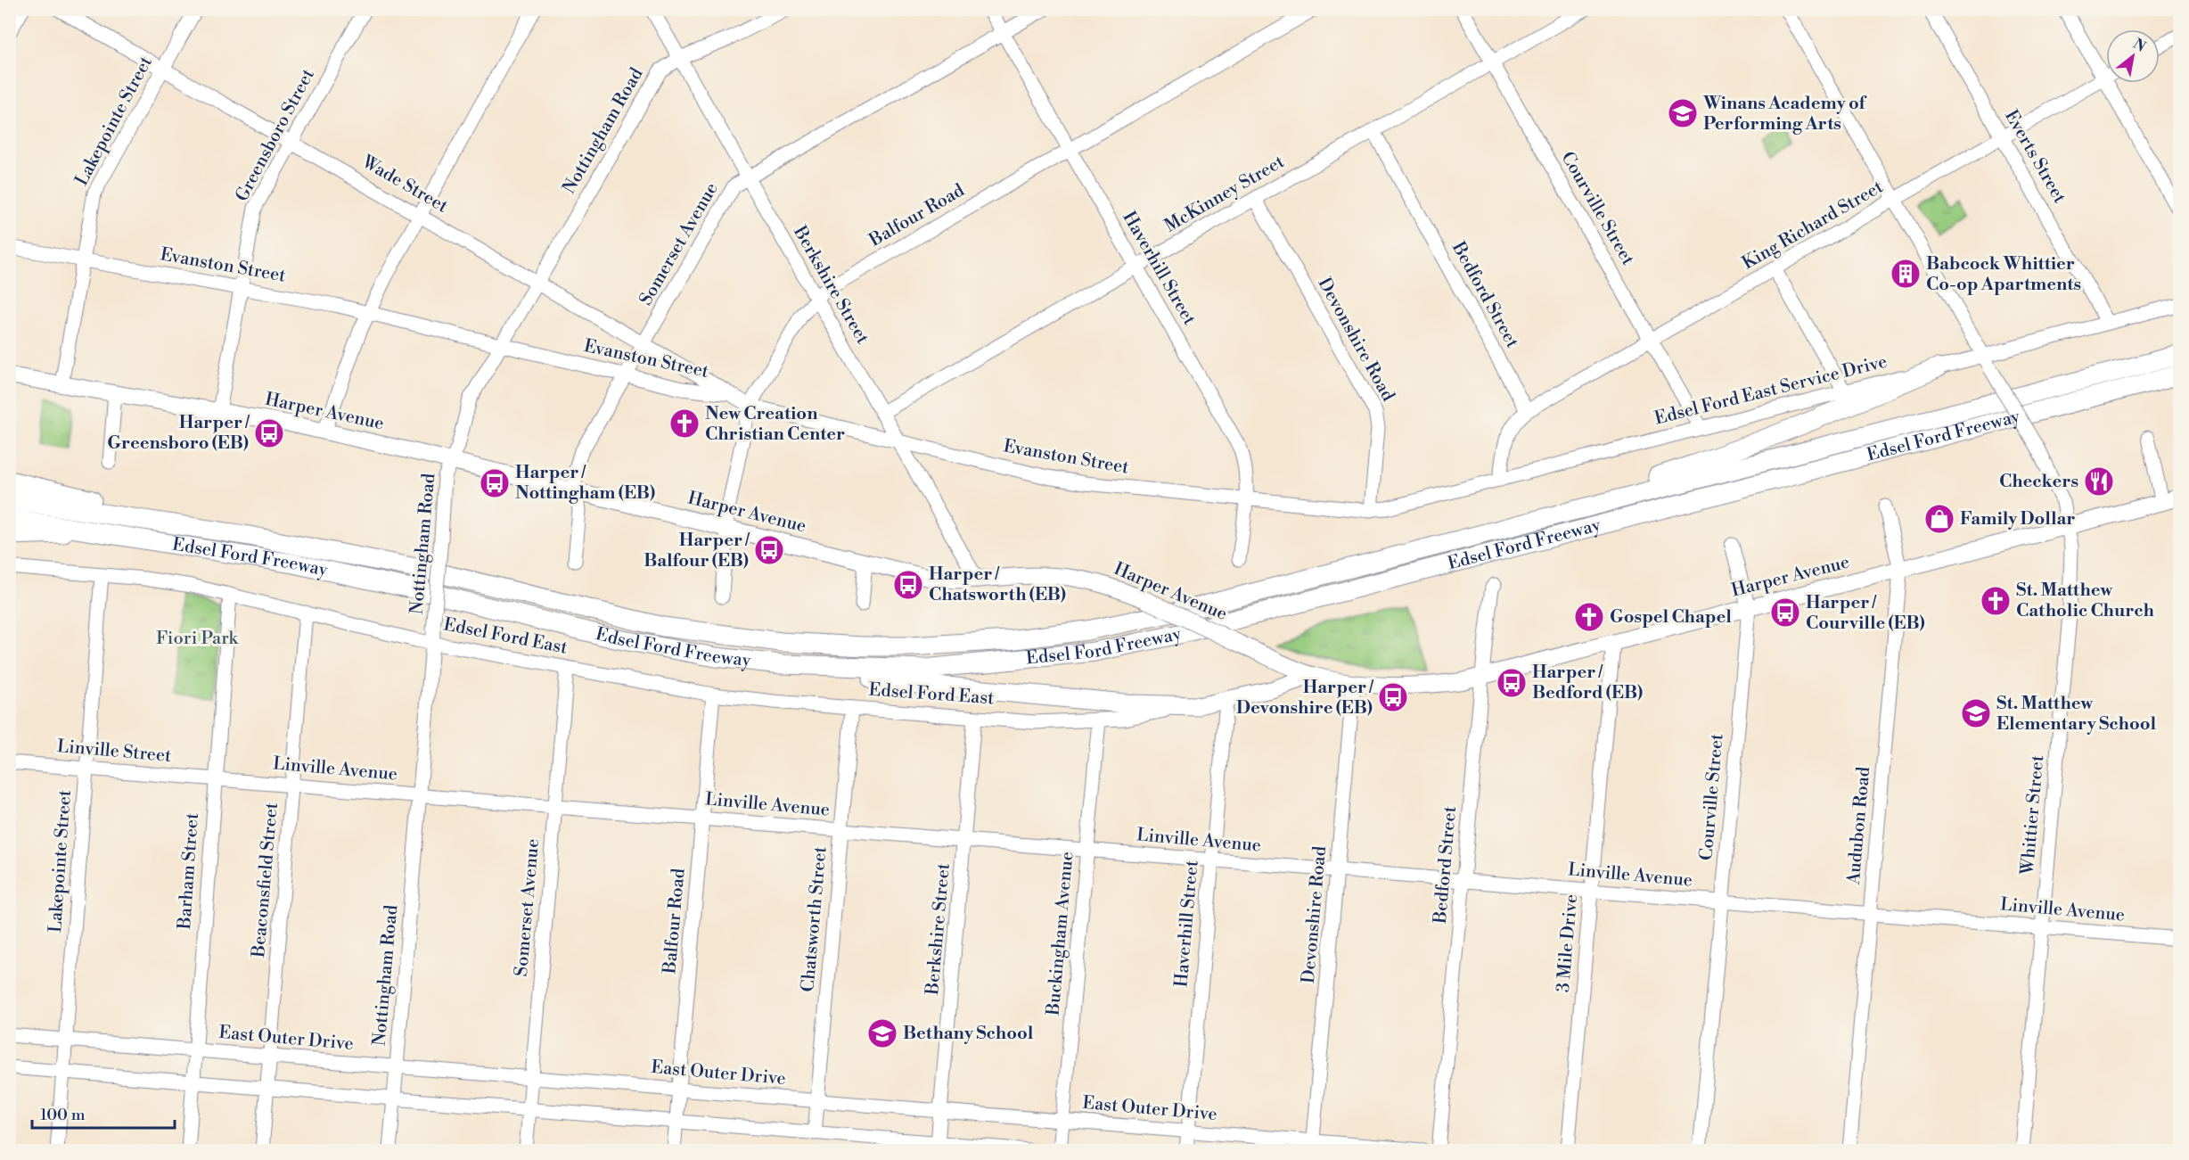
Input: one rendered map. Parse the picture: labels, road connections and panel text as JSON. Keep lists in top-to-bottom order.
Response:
{
  "streets": {
    "highway": ["Edsel Ford Freeway"],
    "main road": ["Harper Avenue", "Edsel Ford East"],
    "street": [
      "Lakepointe Street",
      "Nottingham Road",
      "Greensboro Street",
      "Everts Street",
      "Wade Street",
      "McKinney Street",
      "Courville Street",
      "Balfour Road",
      "King Richard Street",
      "Somerset Avenue",
      "Evanston Street",
      "Haverhill Street",
      "Berkshire Street",
      "Bedford Street",
      "Devonshire Road",
      "Edsel Ford East Service Drive",
      "Linville Street",
      "Linville Avenue",
      "Whittier Street",
      "Audubon Road",
      "Barham Street",
      "Beaconsfield Street",
      "Chatsworth Street",
      "Buckingham Avenue",
      "3 Mile Drive",
      "East Outer Drive"
    ]
  },
  "crossings": [
    ["Lakepointe Street", "Wade Street"],
    ["Lakepointe Street", "Evanston Street"],
    ["Lakepointe Street", "Harper Avenue"],
    ["Lakepointe Street", "Edsel Ford East"],
    ["Lakepointe Street", "Linville Street"],
    ["Lakepointe Street", "East Outer Drive"],
    ["Nottingham Road", "Wade Street"],
    ["Nottingham Road", "Evanston Street"],
    ["Nottingham Road", "Berkshire Street"],
    ["Nottingham Road", "Harper Avenue"],
    ["Nottingham Road", "Edsel Ford East"],
    ["Nottingham Road", "Linville Avenue"],
    ["Nottingham Road", "East Outer Drive"],
    ["Greensboro Street", "Wade Street"],
    ["Greensboro Street", "Evanston Street"],
    ["Greensboro Street", "Harper Avenue"],
    ["Everts Street", "King Richard Street"],
    ["Everts Street", "Edsel Ford East Service Drive"],
    ["Wade Street", "Somerset Avenue"],
    ["Wade Street", "Evanston Street"],
    ["McKinney Street", "Courville Street"],
    ["McKinney Street", "Haverhill Street"],
    ["McKinney Street", "Berkshire Street"],
    ["McKinney Street", "Bedford Street"],
    ["McKinney Street", "Devonshire Road"],
    ["Courville Street", "King Richard Street"],
    ["Courville Street", "Edsel Ford East Service Drive"],
    ["Courville Street", "Harper Avenue"],
    ["Courville Street", "Linville Avenue"],
    ["Balfour Road", "Evanston Street"],
    ["Balfour Road", "Haverhill Street"],
    ["Balfour Road", "Berkshire Street"],
    ["Balfour Road", "Harper Avenue"],
    ["Balfour Road", "Edsel Ford East"],
    ["Balfour Road", "Linville Avenue"],
    ["Balfour Road", "East Outer Drive"],
    ["King Richard Street", "Bedford Street"],
    ["King Richard Street", "Whittier Street"],
    ["Somerset Avenue", "Evanston Street"],
    ["Somerset Avenue", "Haverhill Street"],
    ["Somerset Avenue", "Berkshire Street"],
    ["Somerset Avenue", "Harper Avenue"],
    ["Somerset Avenue", "Edsel Ford East"],
    ["Somerset Avenue", "Linville Avenue"],
    ["Somerset Avenue", "East Outer Drive"],
    ["Evanston Street", "Haverhill Street"],
    ["Evanston Street", "Berkshire Street"],
    ["Evanston Street", "Devonshire Road"],
    ["Evanston Street", "Edsel Ford East Service Drive"],
    ["Haverhill Street", "Edsel Ford East"],
    ["Haverhill Street", "Linville Avenue"],
    ["Haverhill Street", "East Outer Drive"],
    ["Berkshire Street", "Harper Avenue"],
    ["Berkshire Street", "Edsel Ford East"],
    ["Berkshire Street", "Linville Avenue"],
    ["Berkshire Street", "East Outer Drive"],
    ["Bedford Street", "Harper Avenue"],
    ["Bedford Street", "Linville Avenue"],
    ["Devonshire Road", "Edsel Ford East Service Drive"],
    ["Devonshire Road", "Harper Avenue"],
    ["Devonshire Road", "Linville Avenue"],
    ["Devonshire Road", "East Outer Drive"],
    ["Edsel Ford East Service Drive", "Whittier Street"],
    ["Harper Avenue", "Edsel Ford East"],
    ["Harper Avenue", "Whittier Street"],
    ["Harper Avenue", "Audubon Road"],
    ["Harper Avenue", "3 Mile Drive"],
    ["Edsel Ford East", "Barham Street"],
    ["Edsel Ford East", "Beaconsfield Street"],
    ["Edsel Ford East", "Chatsworth Street"],
    ["Edsel Ford East", "Buckingham Avenue"],
    ["Linville Street", "Linville Avenue"],
    ["Linville Street", "Barham Street"],
    ["Linville Avenue", "Whittier Street"],
    ["Linville Avenue", "Audubon Road"],
    ["Linville Avenue", "Barham Street"],
    ["Linville Avenue", "Beaconsfield Street"],
    ["Linville Avenue", "Chatsworth Street"],
    ["Linville Avenue", "Buckingham Avenue"],
    ["Linville Avenue", "3 Mile Drive"],
    ["Barham Street", "East Outer Drive"],
    ["Beaconsfield Street", "East Outer Drive"],
    ["Chatsworth Street", "East Outer Drive"],
    ["Buckingham Avenue", "East Outer Drive"]
  ],
  "parks": ["Fiori Park"],
  "places": {
    "school or university": ["Winans Academy of Performing Arts", "St. Matthew Elementary School", "Bethany School"],
    "building": ["Babcock Whittier Co-op Apartments"],
    "church": ["New Creation Christian Center", "St. Matthew Catholic Church", "Gospel Chapel"],
    "bus stop": [
      "Harper / Greensboro (EB)",
      "Harper / Nottingham (EB)",
      "Harper / Balfour (EB)",
      "Harper / Chatsworth (EB)",
      "Harper / Courville (EB)",
      "Harper / Bedford (EB)",
      "Harper / Devonshire (EB)"
    ],
    "restaurant": ["Checkers"],
    "shop": ["Family Dollar"]
  },
  "scale_bar": "100 m",
  "north": "top right"
}
